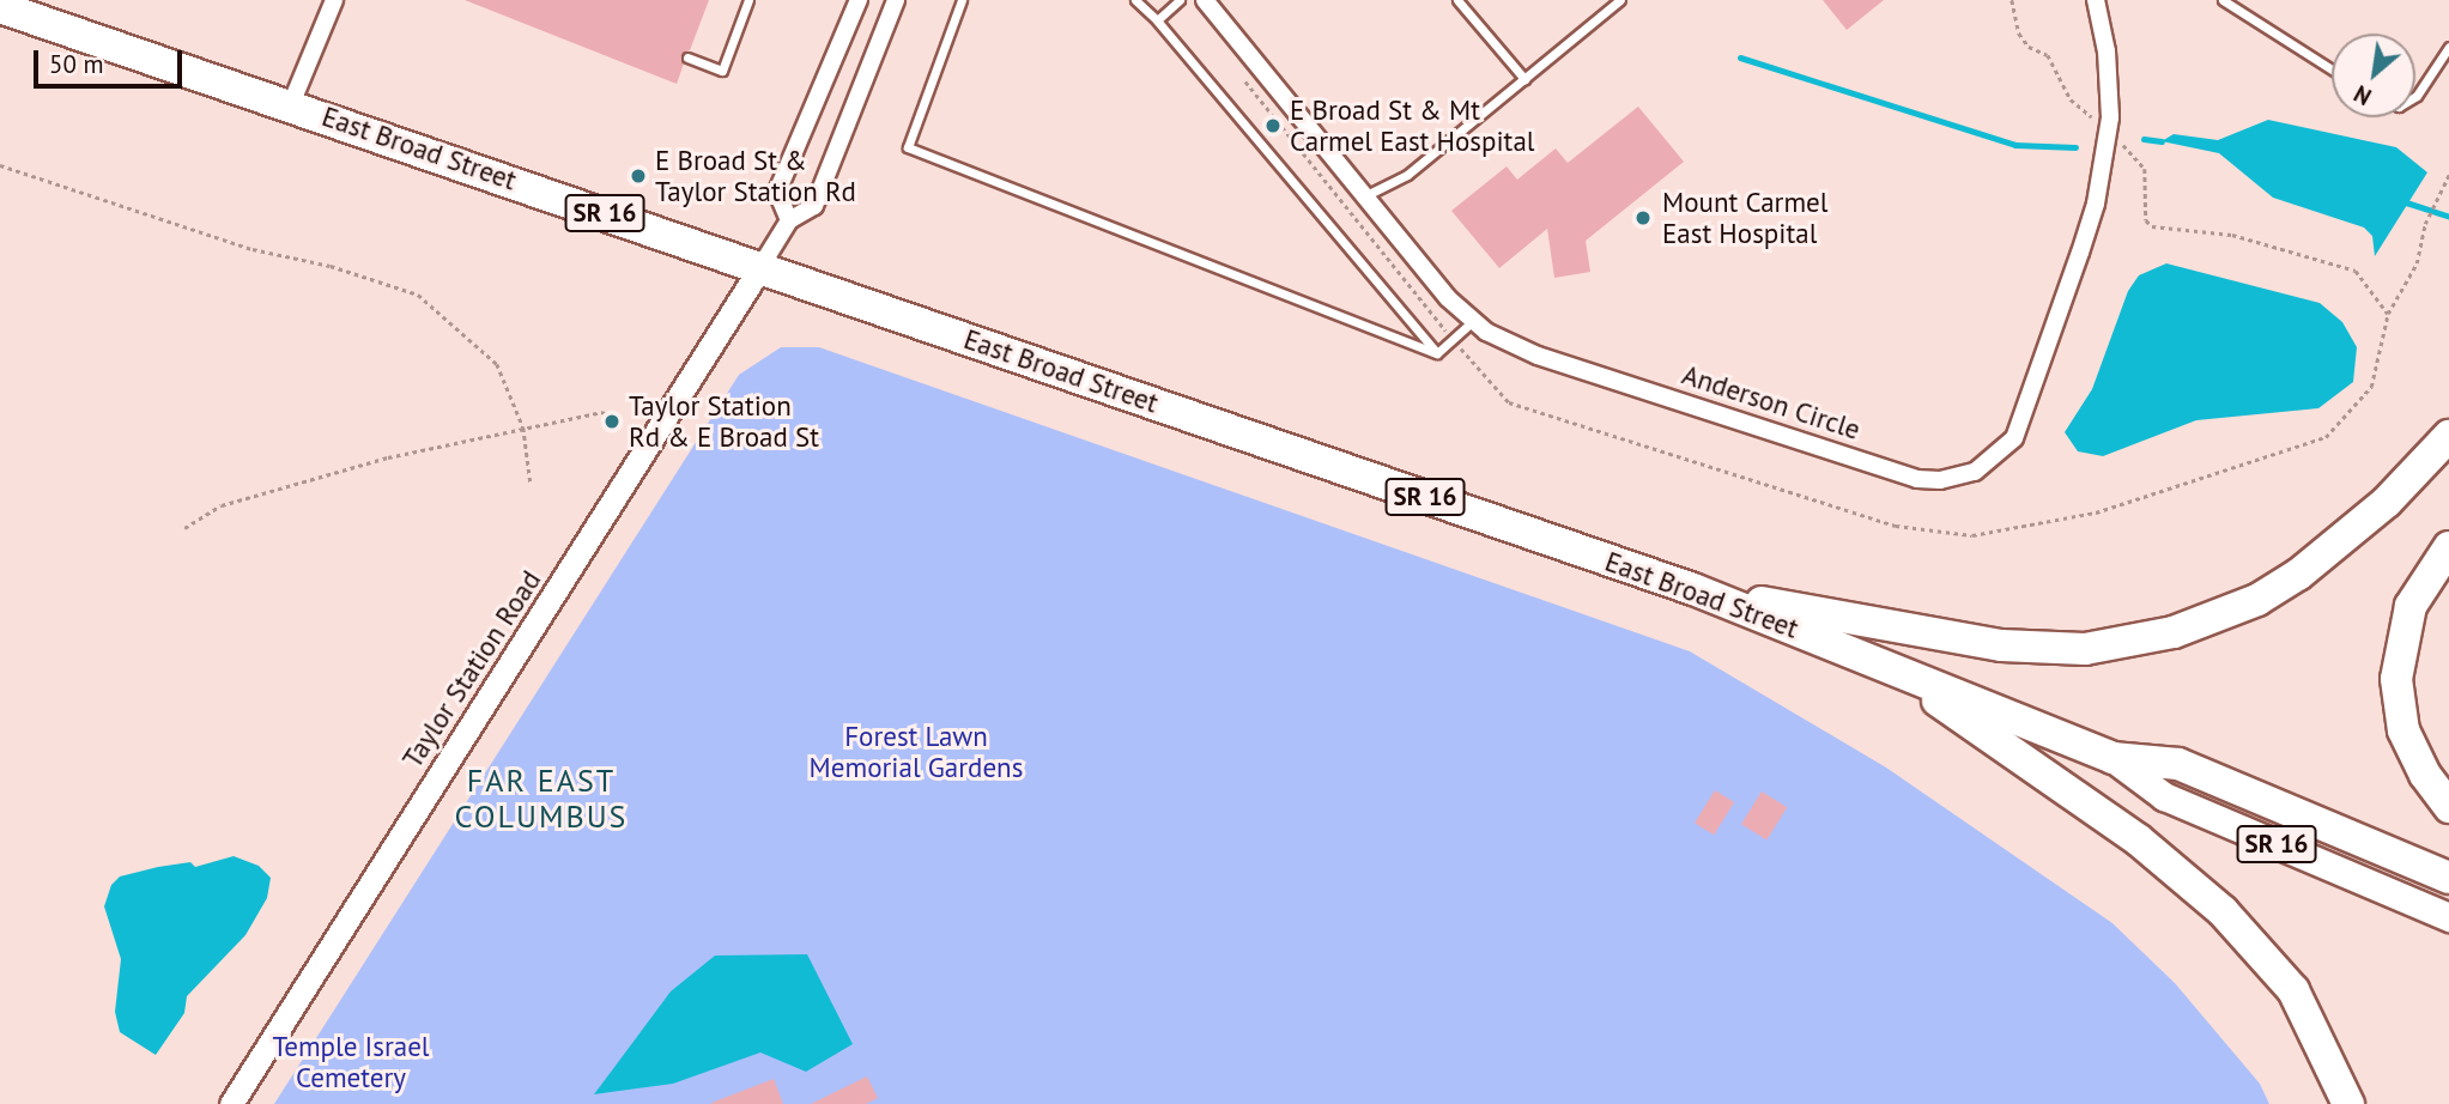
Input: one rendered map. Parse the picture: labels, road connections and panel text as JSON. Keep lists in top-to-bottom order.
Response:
{
  "streets": {
    "highway": ["East Broad Street", "SR 16"],
    "main road": ["Taylor Station Road"],
    "street": ["Anderson Circle"]
  },
  "crossings": [
    ["East Broad Street", "Taylor Station Road"]
  ],
  "districts": ["FAR EAST COLUMBUS"],
  "parks": ["Forest Lawn Memorial Gardens", "Temple Israel Cemetery"],
  "places": [
    "E Broad St & Mt Carmel East Hospital",
    "E Broad St & Taylor Station Rd",
    "Mount Carmel East Hospital",
    "Taylor Station Rd & E Broad St"
  ],
  "scale_bar": "50 m",
  "north": "bottom left"
}
